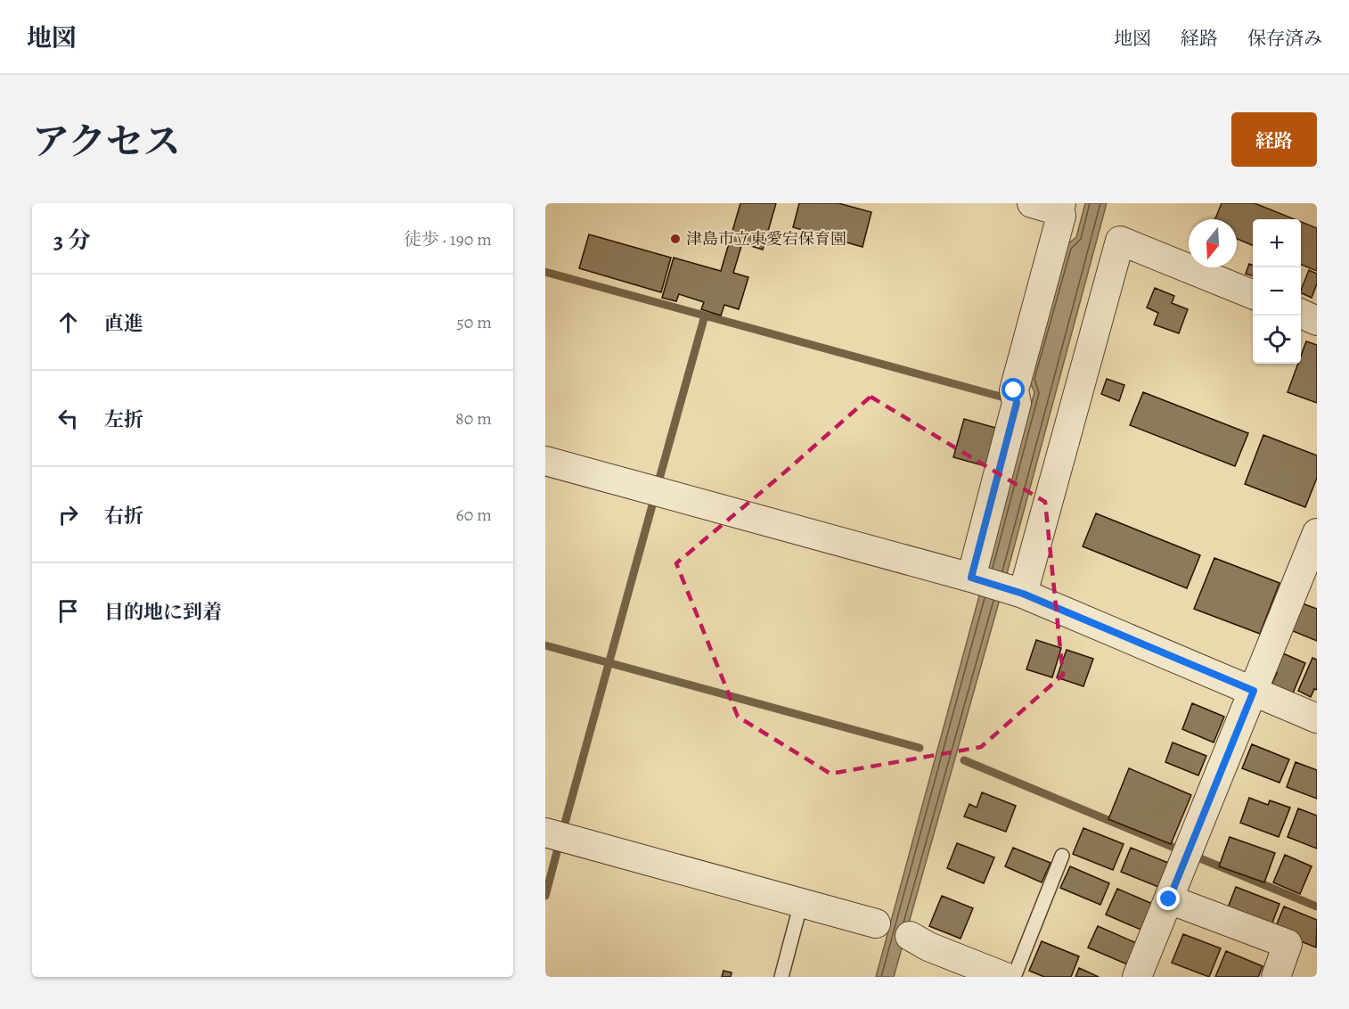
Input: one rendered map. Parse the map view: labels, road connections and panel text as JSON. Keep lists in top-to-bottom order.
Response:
{
  "places": ["津島市立東愛宕保育園"],
  "north": "bottom",
  "page": {
    "header": "地図",
    "nav": ["地図", "経路", "保存済み"],
    "title": "アクセス",
    "buttons": "経路",
    "heading": ["3 分", "徒歩 · 190 m"],
    "map_buttons": ["+", "−"],
    "list": [
      ["直進", "50 m"],
      ["左折", "80 m"],
      ["右折", "60 m"],
      "目的地に到着"
    ]
  }
}
